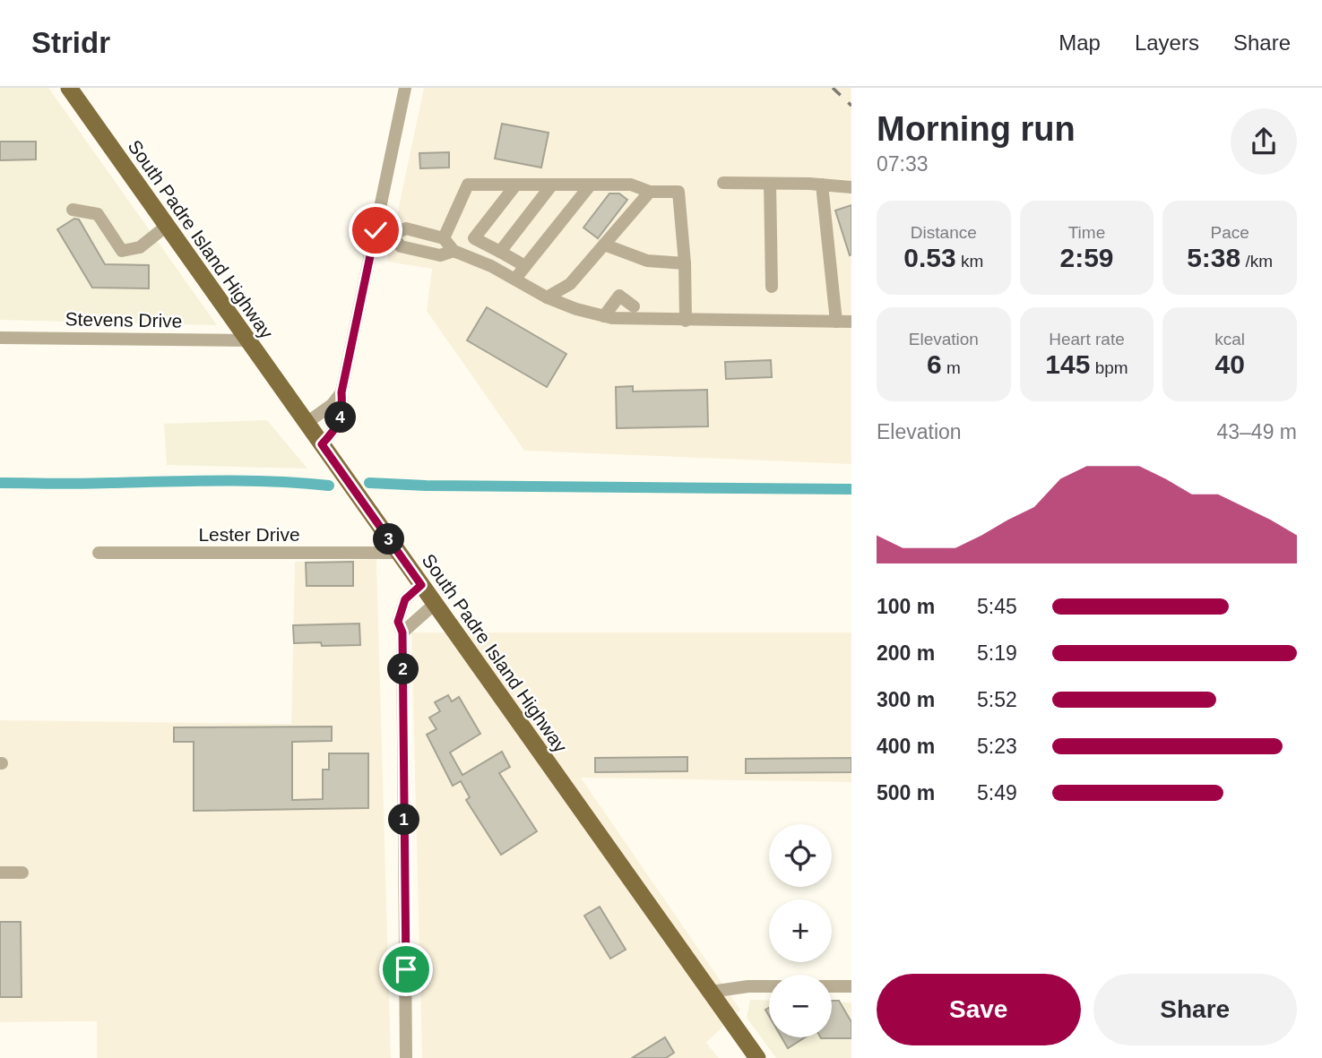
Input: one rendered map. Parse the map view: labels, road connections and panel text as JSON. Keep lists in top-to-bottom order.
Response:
{
  "streets": {
    "main road": ["South Padre Island Highway"],
    "street": ["Stevens Drive", "Lester Drive"]
  },
  "crossings": [
    ["South Padre Island Highway", "Stevens Drive"],
    ["South Padre Island Highway", "Lester Drive"]
  ],
  "page": {
    "header": "Stridr",
    "nav": ["Map", "Layers", "Share"],
    "heading": ["Morning run", "07:33"],
    "stats": [
      ["Distance", "0.53 km"],
      ["Time", "2:59"],
      ["Pace", "5:38 /km"],
      ["Elevation", "6 m"],
      ["Heart rate", "145 bpm"],
      ["kcal", "40"]
    ],
    "pins": [
      "4",
      "3",
      "2",
      "1"
    ],
    "chart": ["Elevation", "43–49 m"],
    "list": [
      {
        "name": "100 m",
        "note": "5:45"
      },
      {
        "name": "200 m",
        "note": "5:19"
      },
      {
        "name": "300 m",
        "note": "5:52"
      },
      {
        "name": "400 m",
        "note": "5:23"
      },
      {
        "name": "500 m",
        "note": "5:49"
      }
    ],
    "map_buttons": ["+", "−"],
    "buttons": ["Save", "Share"]
  }
}
